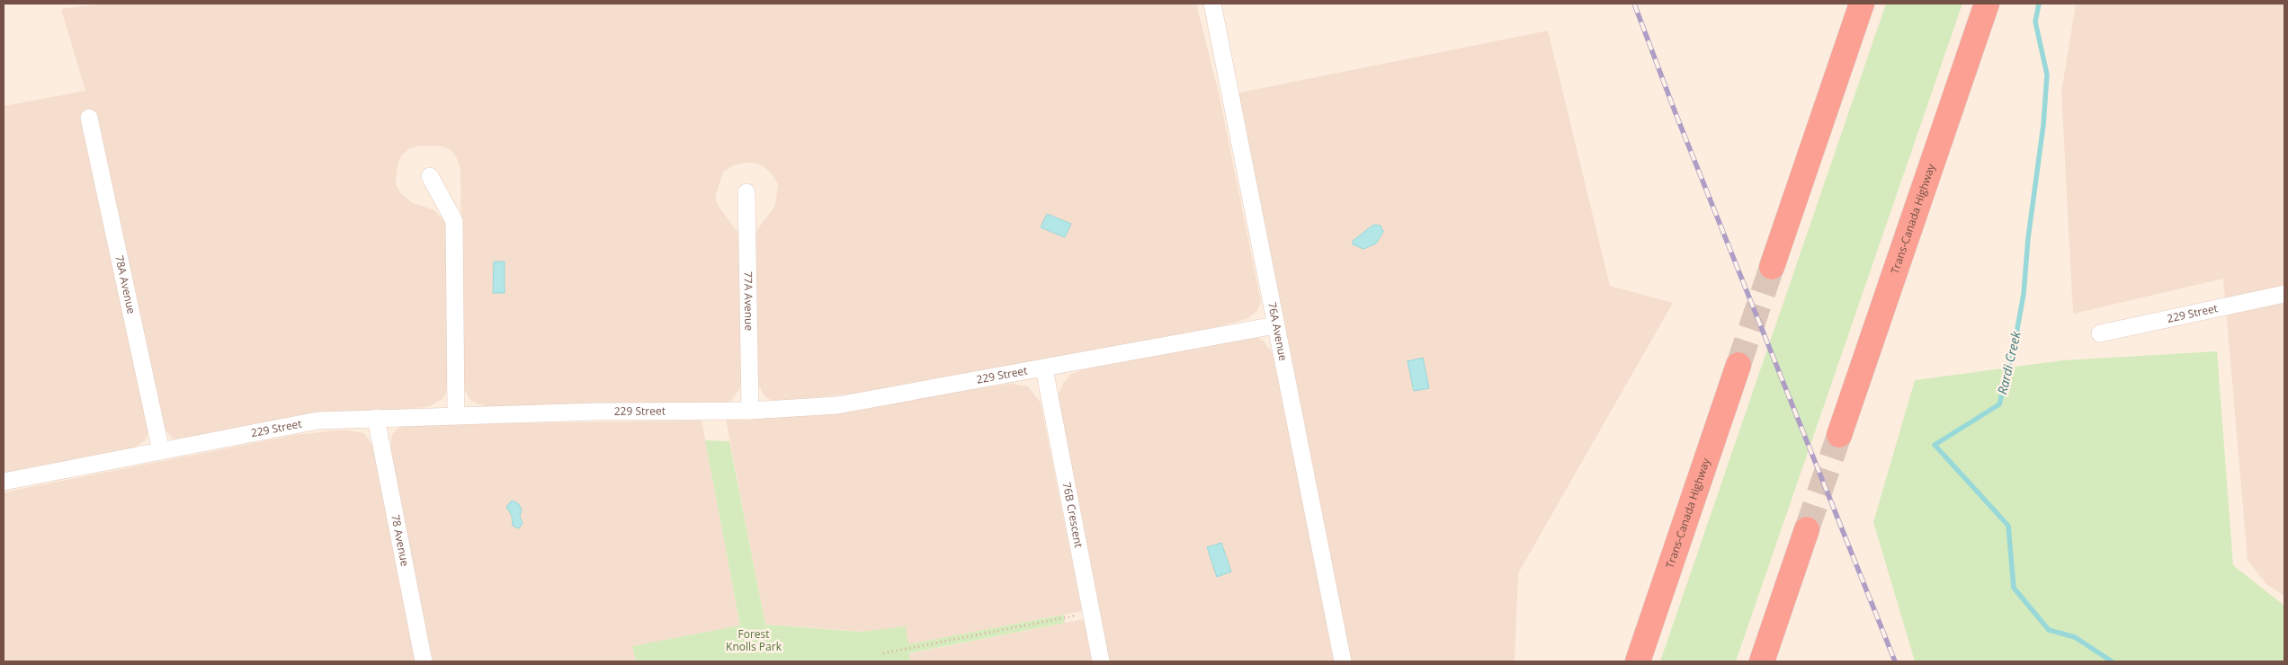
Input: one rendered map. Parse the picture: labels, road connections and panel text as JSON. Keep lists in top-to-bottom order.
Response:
{
  "streets": {
    "highway": ["Trans-Canada Highway"],
    "street": [
      "78A Avenue",
      "77A Avenue",
      "229 Street",
      "76A Avenue",
      "76B Crescent",
      "78 Avenue"
    ]
  },
  "crossings": [
    ["78A Avenue", "229 Street"],
    ["77A Avenue", "229 Street"],
    ["229 Street", "76A Avenue"],
    ["229 Street", "76B Crescent"],
    ["229 Street", "78 Avenue"]
  ],
  "water": ["Rardi Creek"],
  "parks": ["Forest Knolls Park"]
}
